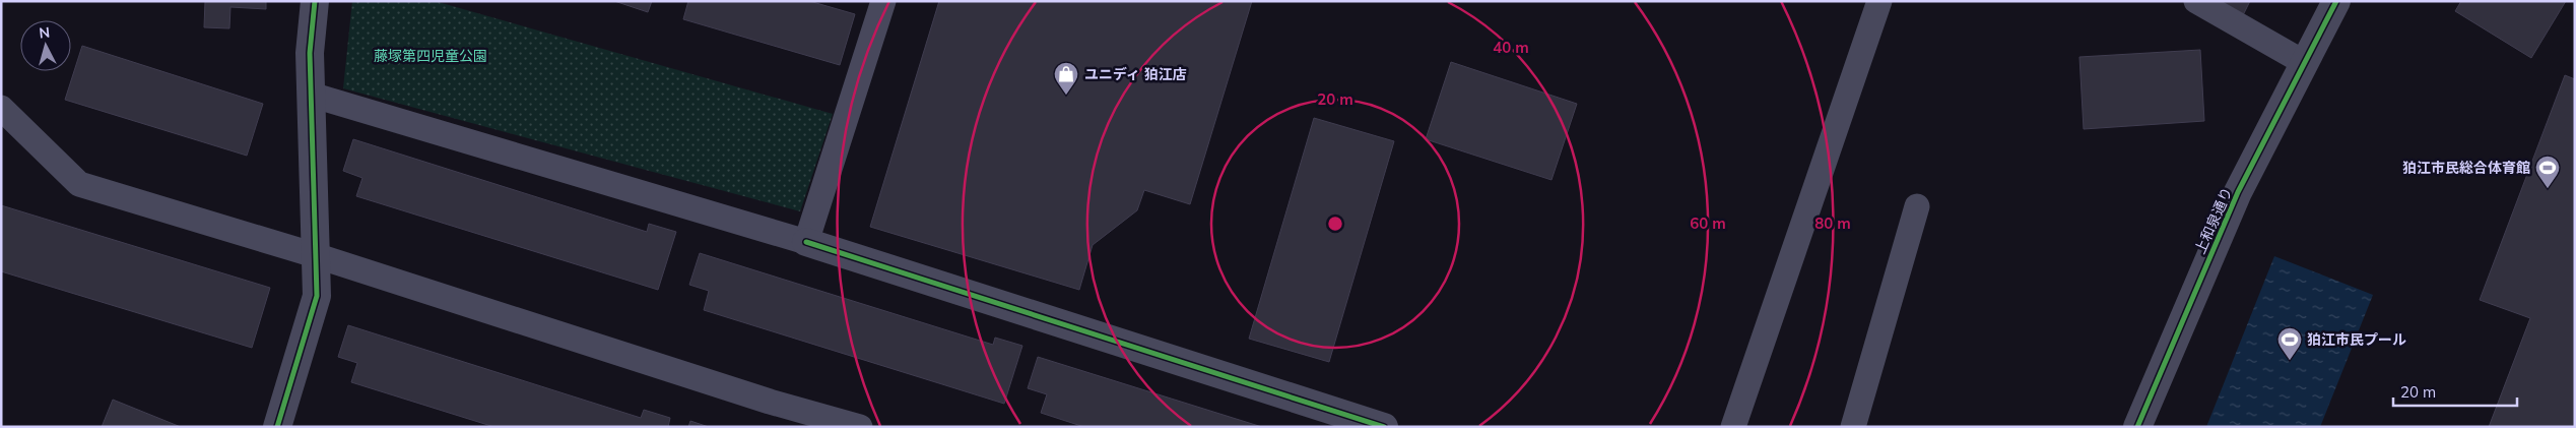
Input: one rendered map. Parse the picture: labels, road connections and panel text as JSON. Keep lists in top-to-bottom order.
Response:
{
  "streets": {
    "street": ["上和泉通り"]
  },
  "parks": ["藤塚第四児童公園"],
  "places": {
    "shop": ["ユニディ 狛江店"],
    "sports": ["狛江市民総合体育館", "狛江市民プール"]
  },
  "scale_bar": "20 m",
  "north": "top",
  "rings": [
    "40 m",
    "20 m",
    "60 m",
    "80 m"
  ]
}
